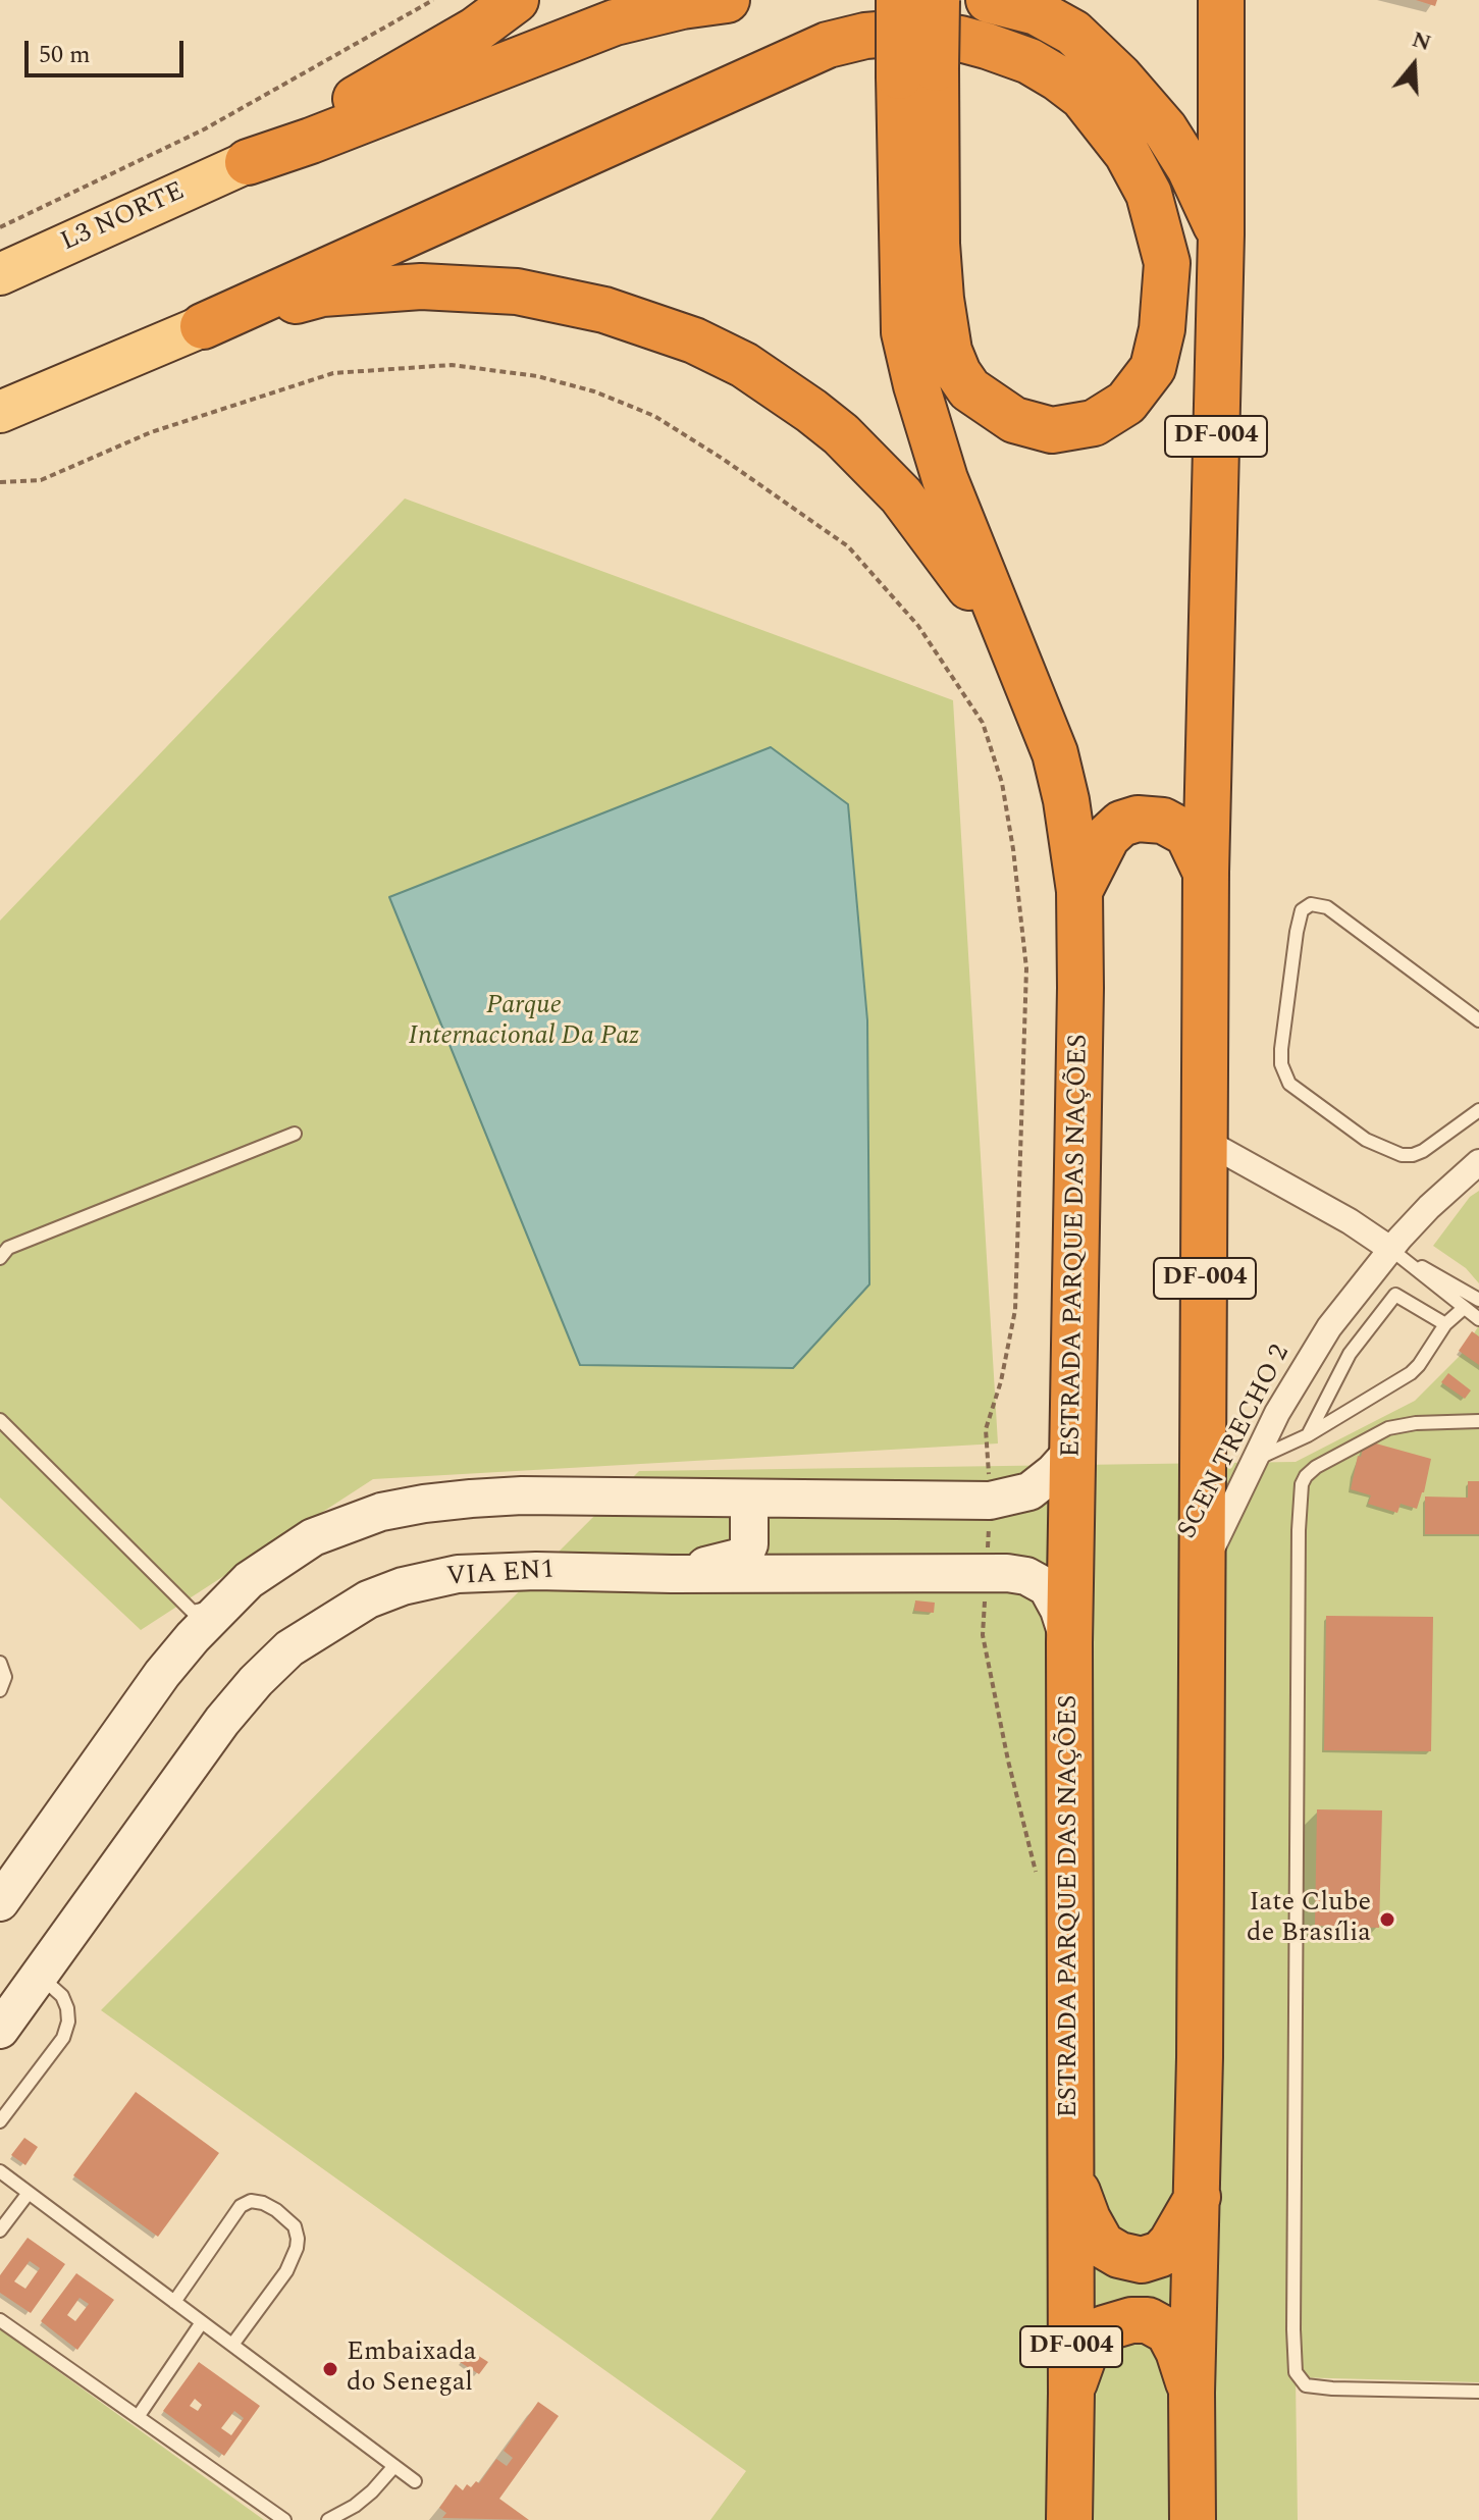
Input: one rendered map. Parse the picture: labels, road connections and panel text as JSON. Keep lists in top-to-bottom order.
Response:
{
  "streets": {
    "highway": ["DF-004", "ESTRADA PARQUE DAS NAÇÕES"],
    "main road": ["L3 NORTE"],
    "street": ["SCEN TRECHO 2", "VIA EN1"]
  },
  "crossings": [
    ["DF-004", "SCEN TRECHO 2"],
    ["ESTRADA PARQUE DAS NAÇÕES", "VIA EN1"]
  ],
  "parks": ["Parque Internacional Da Paz"],
  "places": ["Iate Clube de Brasília", "Embaixada do Senegal"],
  "scale_bar": "50 m",
  "north": "top"
}
